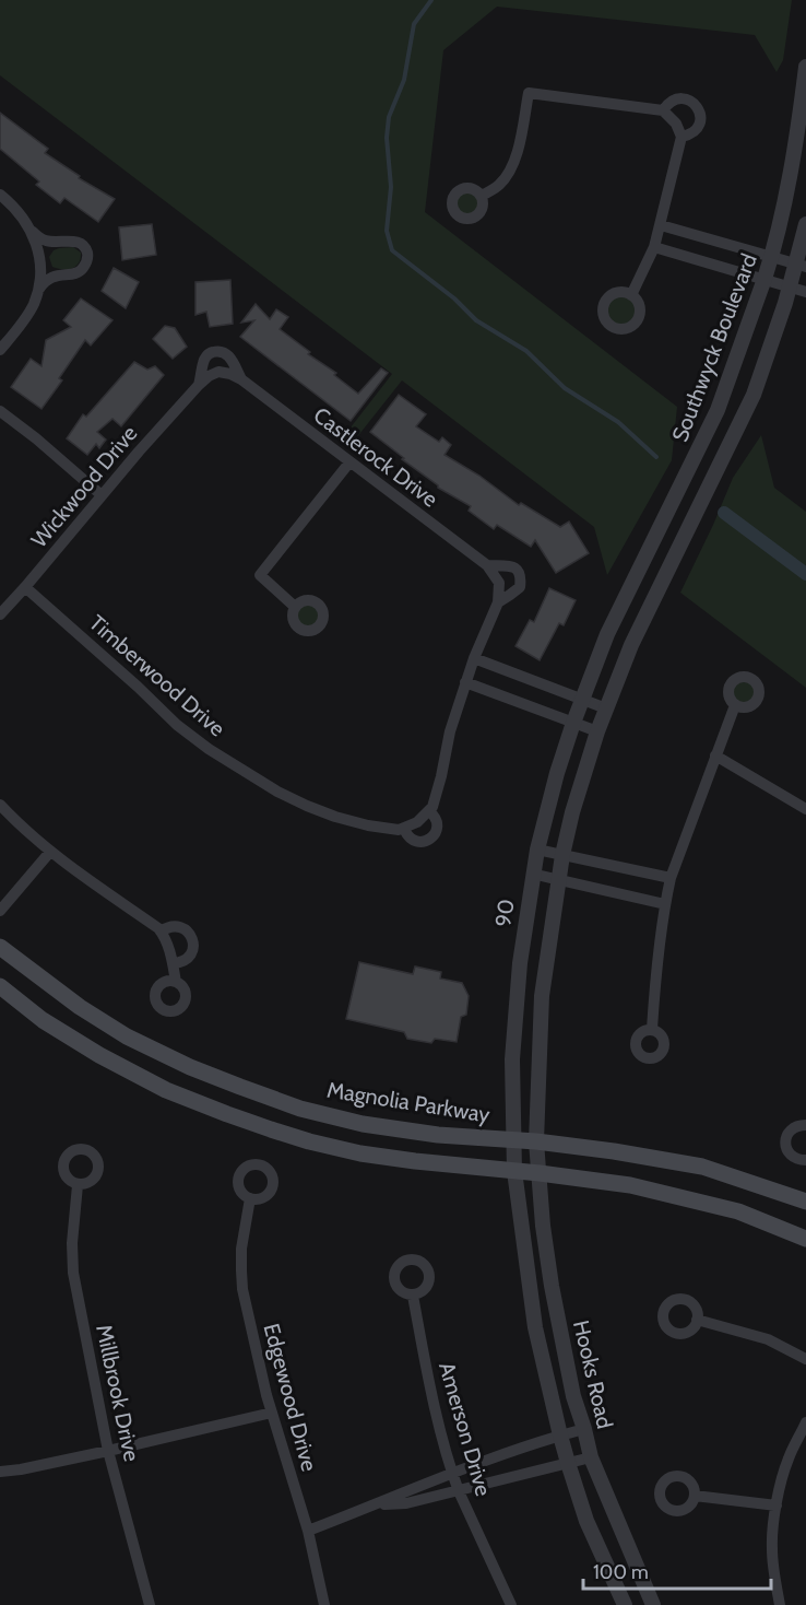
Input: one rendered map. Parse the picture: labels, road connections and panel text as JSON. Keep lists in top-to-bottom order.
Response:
{
  "streets": {
    "main road": ["Magnolia Parkway"],
    "street": [
      "Southwyck Boulevard",
      "Castlerock Drive",
      "Wickwood Drive",
      "Timberwood Drive",
      "90",
      "Hooks Road",
      "Millbrook Drive",
      "Edgewood Drive",
      "Amerson Drive"
    ]
  },
  "crossings": [
    ["Southwyck Boulevard", "90"],
    ["Castlerock Drive", "Wickwood Drive"],
    ["Wickwood Drive", "Timberwood Drive"],
    ["90", "Magnolia Parkway"],
    ["Magnolia Parkway", "Hooks Road"]
  ],
  "scale_bar": "100 m"
}
